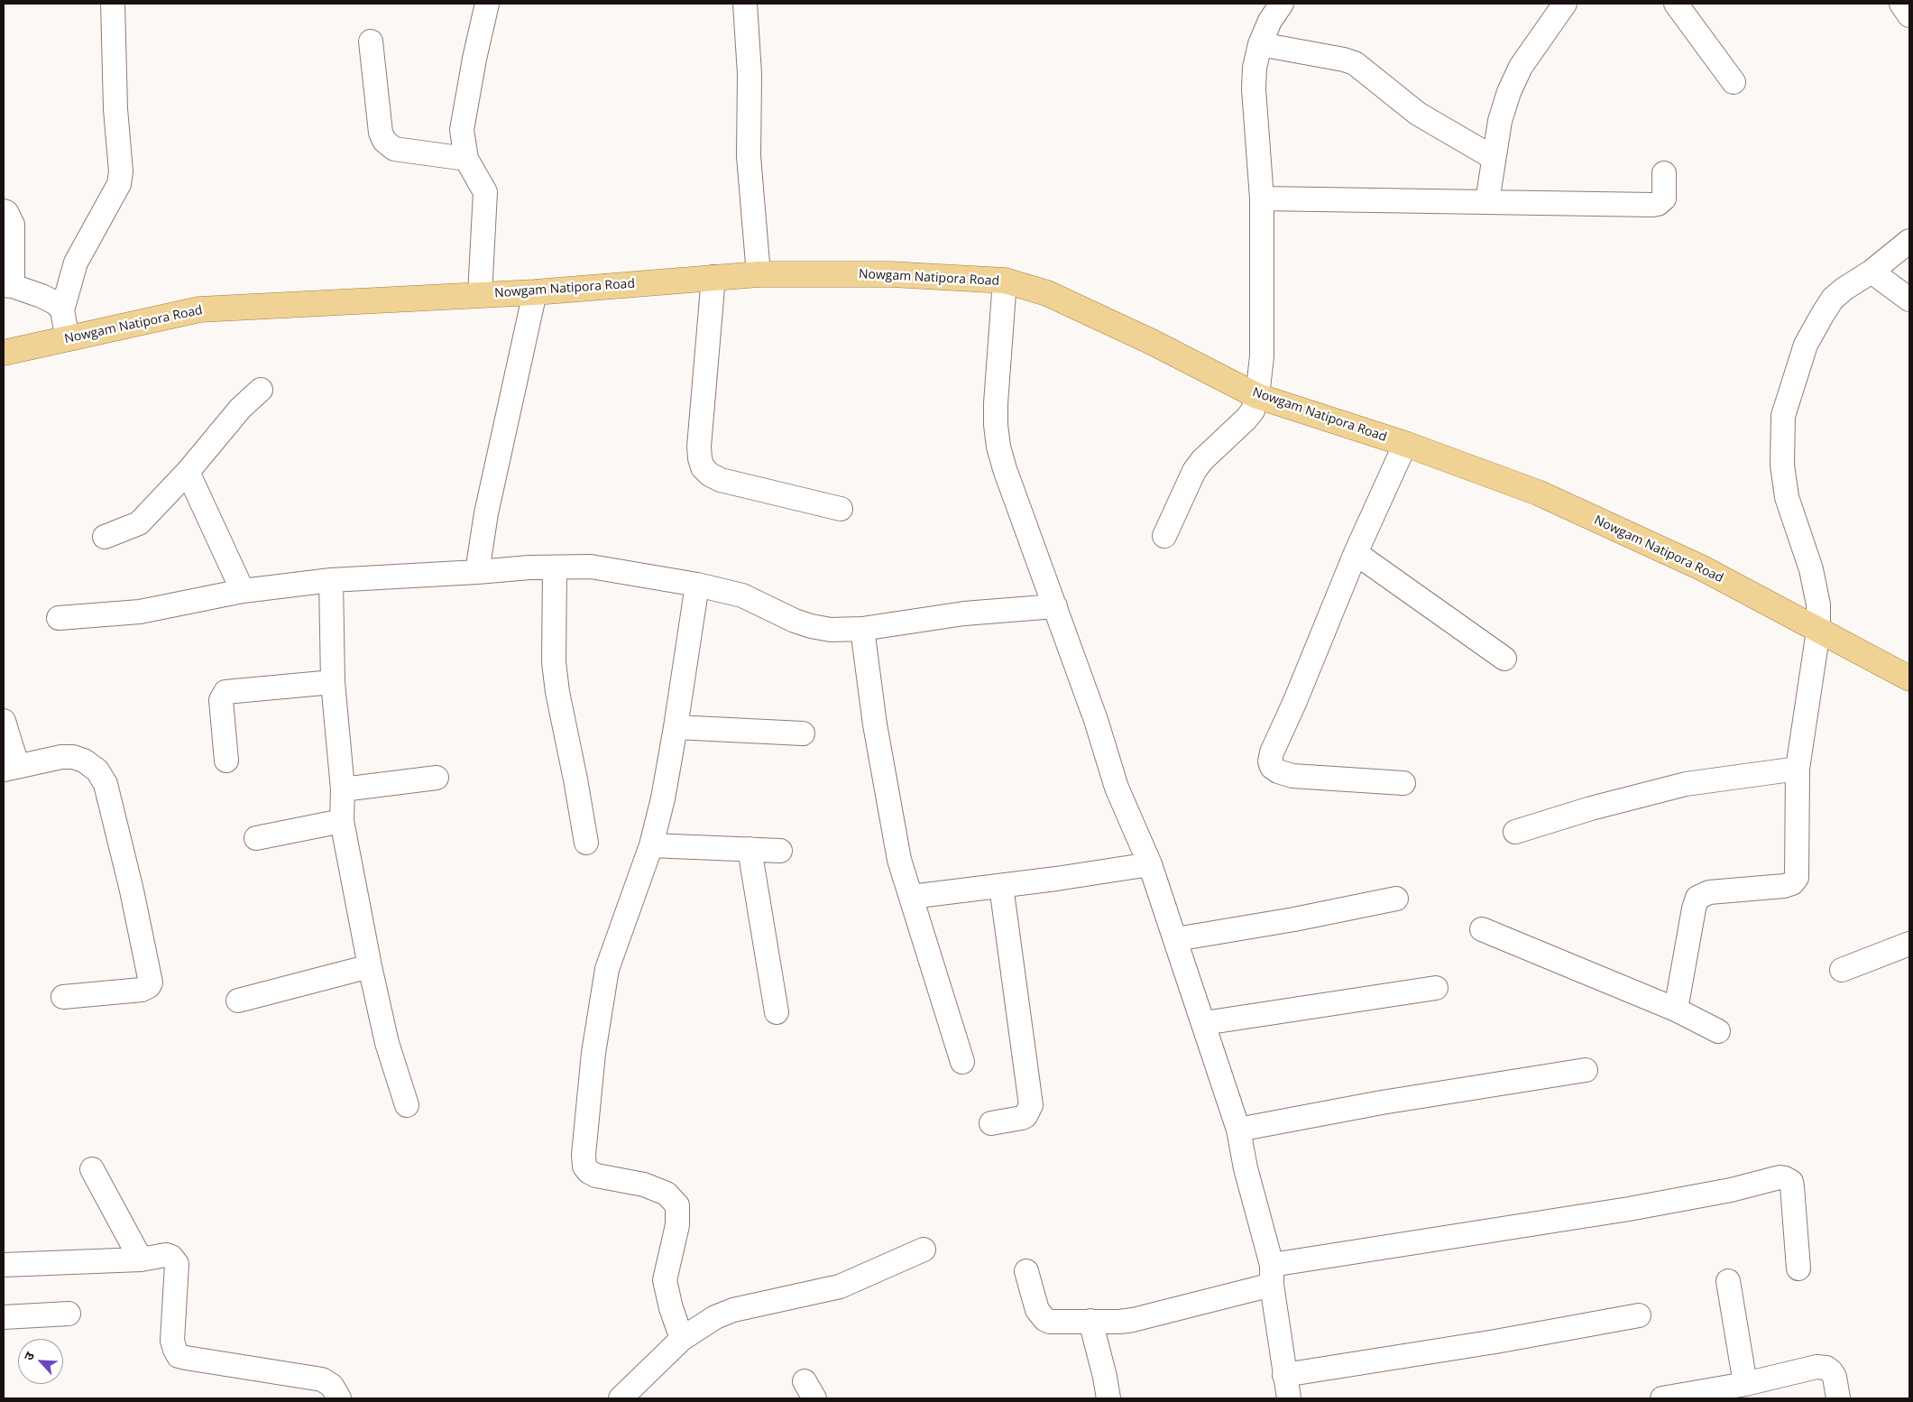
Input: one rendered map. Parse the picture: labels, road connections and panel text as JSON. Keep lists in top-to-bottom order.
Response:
{
  "streets": {
    "main road": ["Nowgam Natipora Road"]
  },
  "north": "top left"
}
